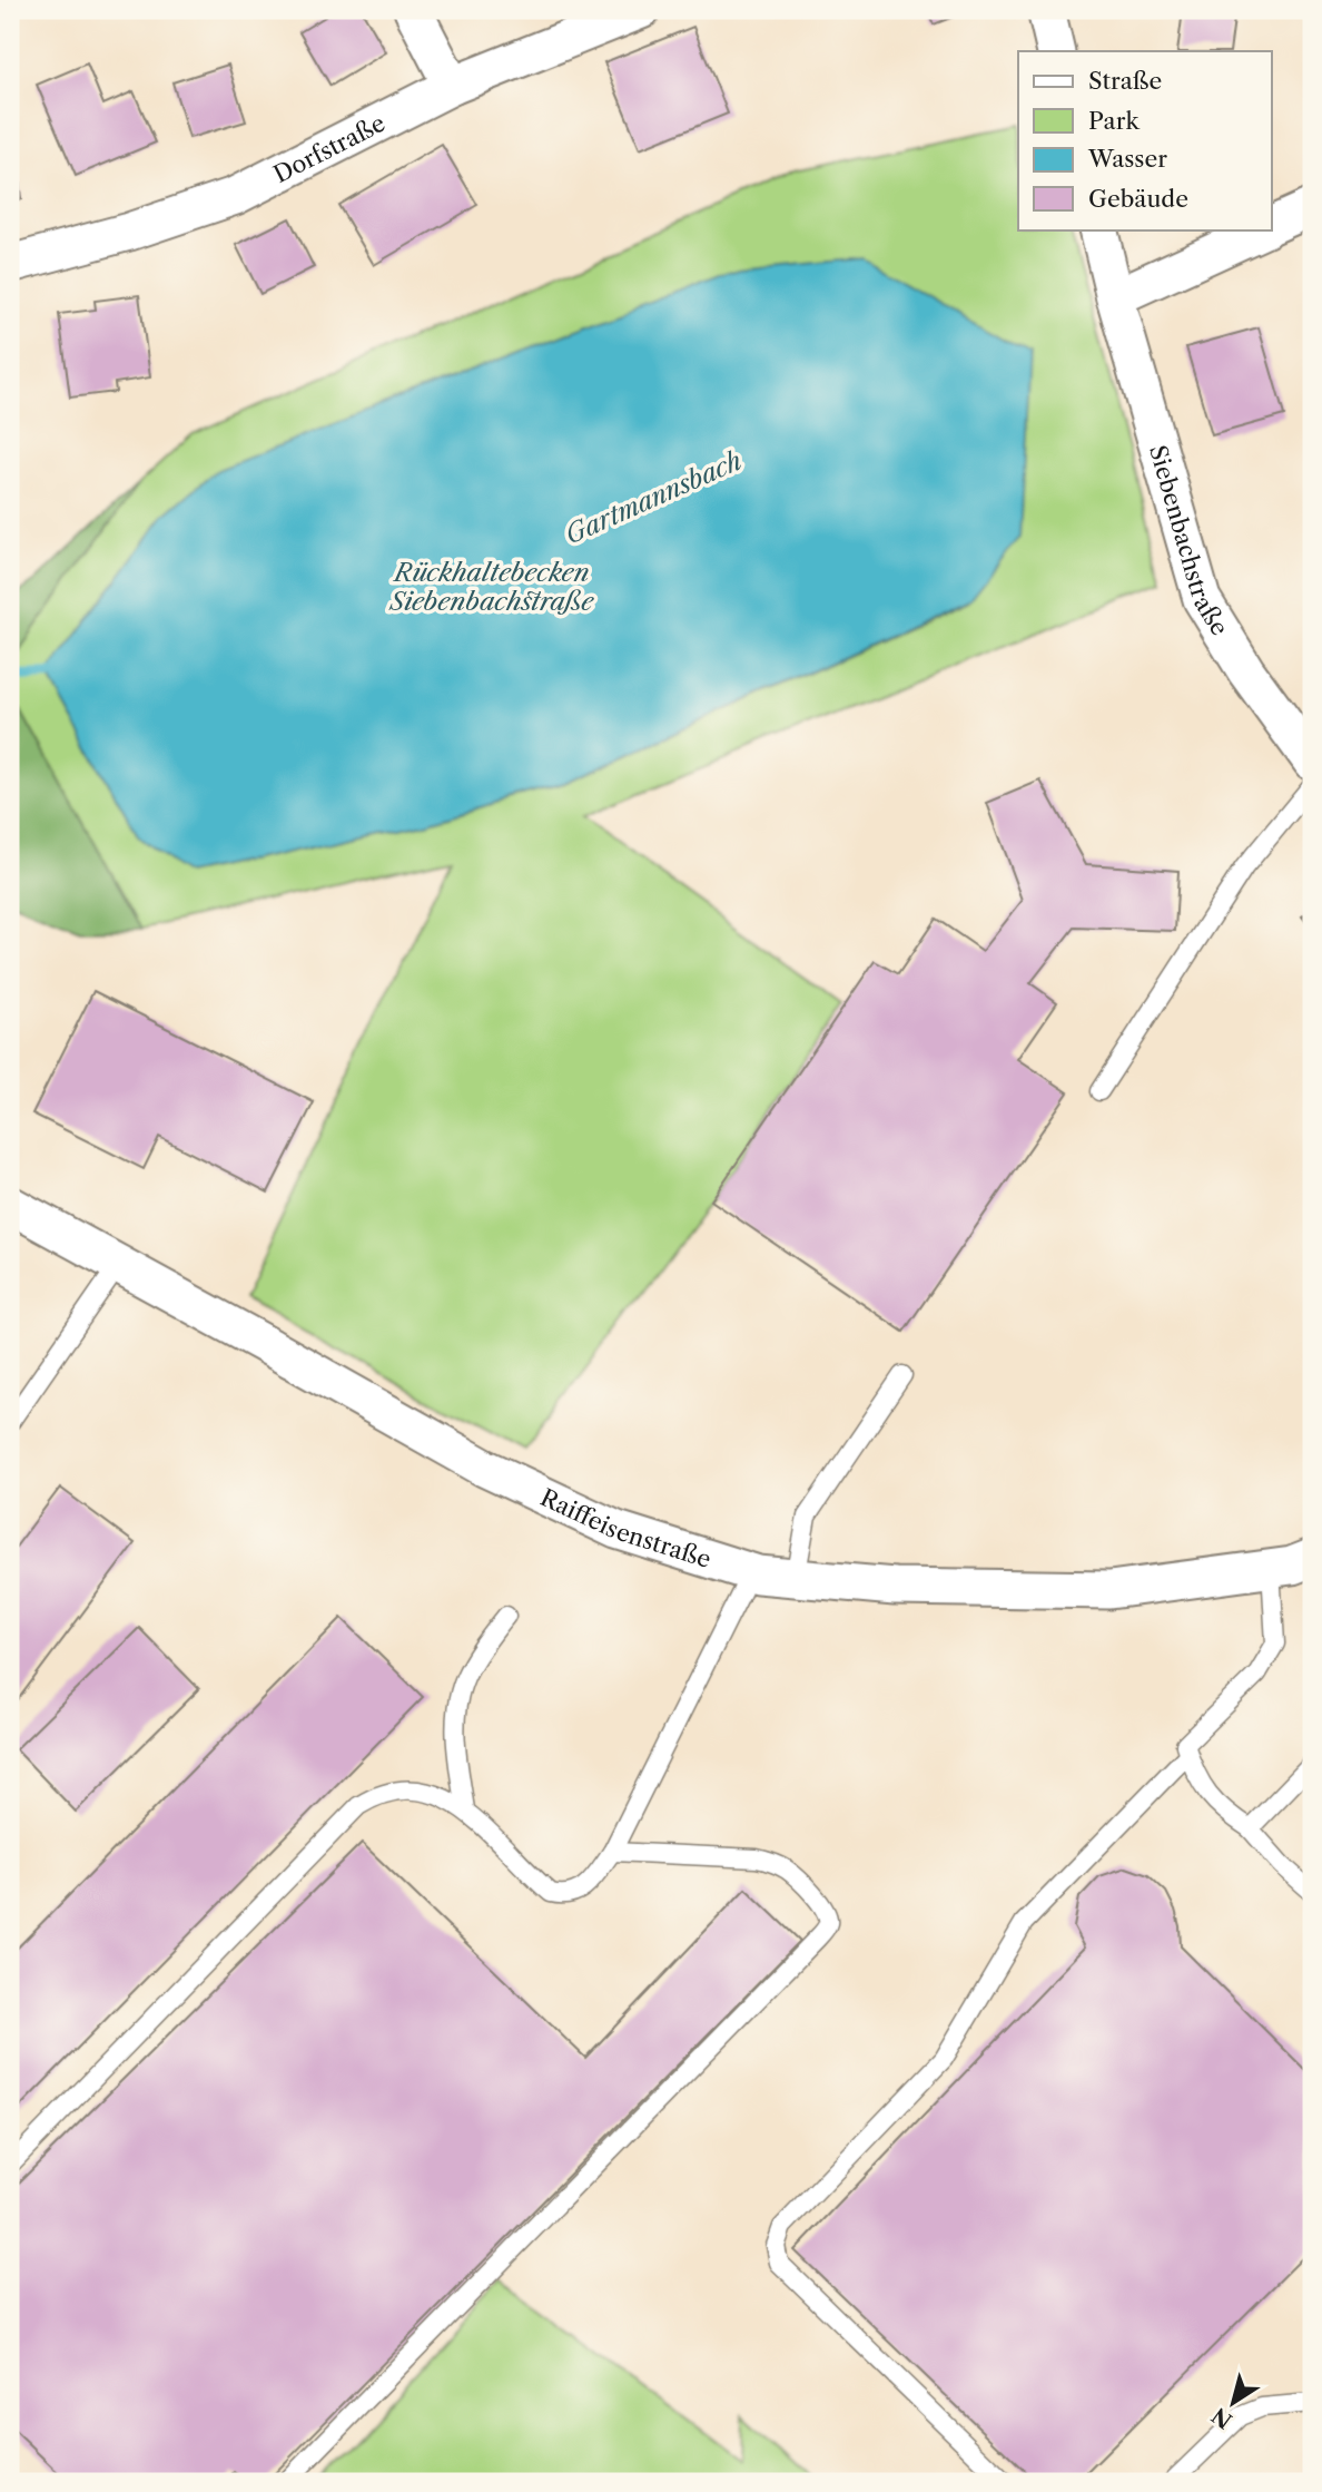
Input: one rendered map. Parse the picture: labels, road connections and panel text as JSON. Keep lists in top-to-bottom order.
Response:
{
  "streets": {
    "street": ["Dorfstraße", "Siebenbachstraße", "Raiffeisenstraße"]
  },
  "water": ["Gartmannsbach", "Rückhaltebecken Siebenbachstraße"],
  "legend": [
    "Straße",
    "Park",
    "Wasser",
    "Gebäude"
  ],
  "north": "bottom left"
}
